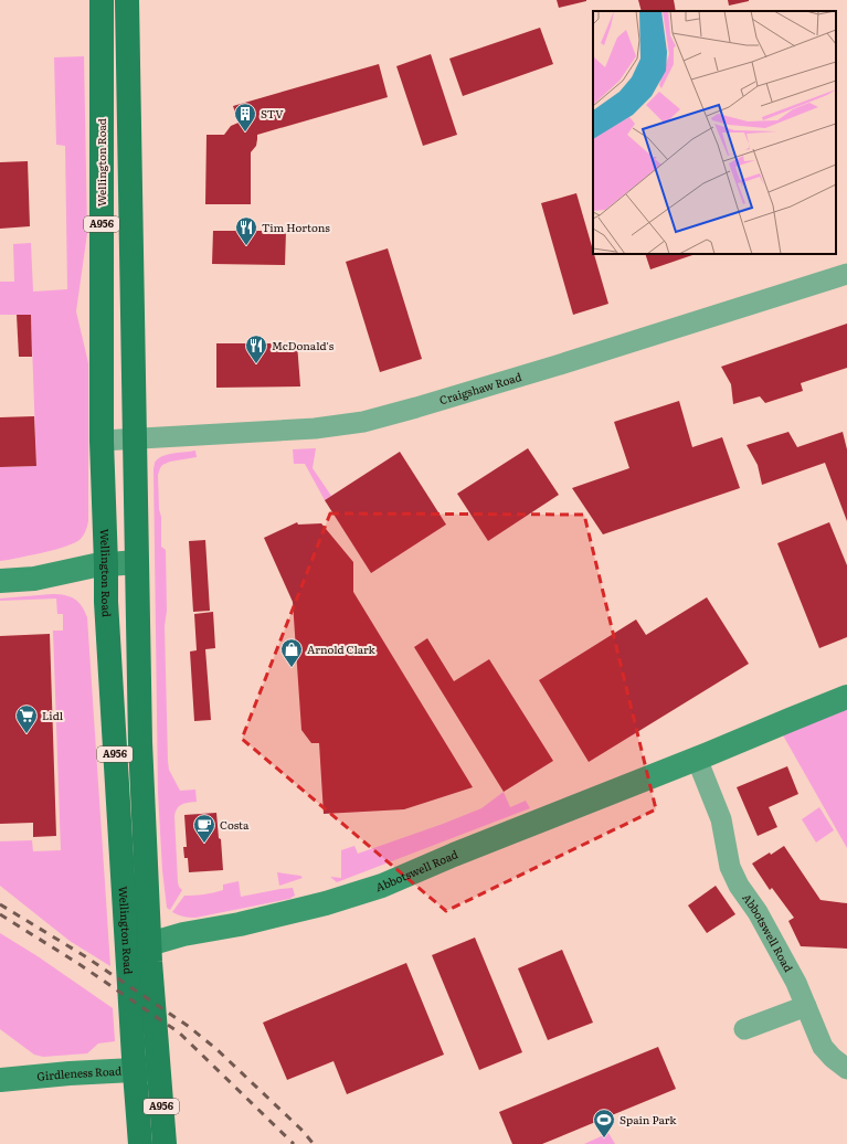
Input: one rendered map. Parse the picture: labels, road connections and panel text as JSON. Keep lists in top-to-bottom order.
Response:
{
  "streets": {
    "main road": ["Wellington Road", "A956"],
    "street": ["Craigshaw Road", "Abbotswell Road", "Girdleness Road"]
  },
  "crossings": [
    ["Wellington Road", "Craigshaw Road"],
    ["Wellington Road", "Abbotswell Road"],
    ["Wellington Road", "Girdleness Road"]
  ],
  "places": {
    "building": ["STV"],
    "restaurant": ["Tim Hortons", "McDonald's"],
    "shop": ["Arnold Clark"],
    "supermarket": ["Lidl"],
    "cafe": ["Costa"],
    "sports": ["Spain Park"]
  }
}
